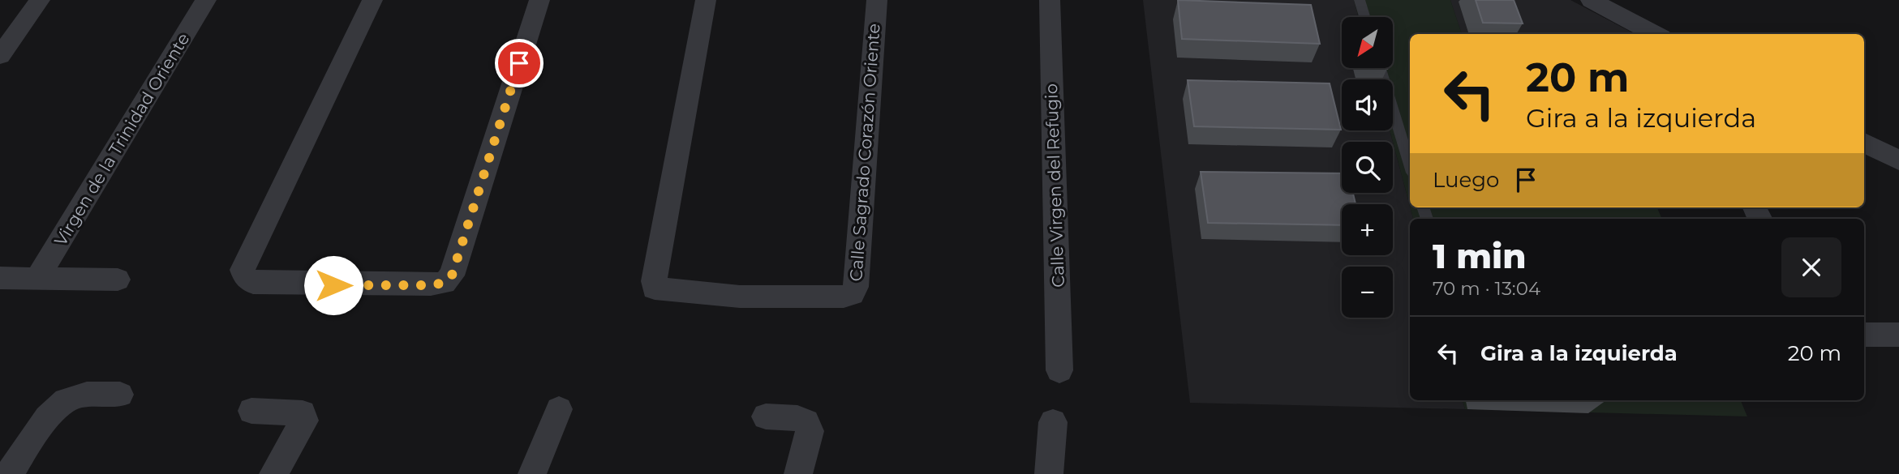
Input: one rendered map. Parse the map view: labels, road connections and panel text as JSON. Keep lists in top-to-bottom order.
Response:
{
  "streets": {
    "street": ["Virgen de la Trinidad Oriente", "Calle Sagrado Corazón Oriente", "Calle Virgen del Refugio"]
  },
  "north": "bottom left",
  "page": {
    "map_buttons": ["+", "−"],
    "turn": ["20 m", "Gira a la izquierda"],
    "then": "Luego",
    "heading": ["1 min", "70 m · 13:04"],
    "list": [
      {
        "name": "Gira a la izquierda",
        "value": "20 m"
      }
    ]
  }
}
